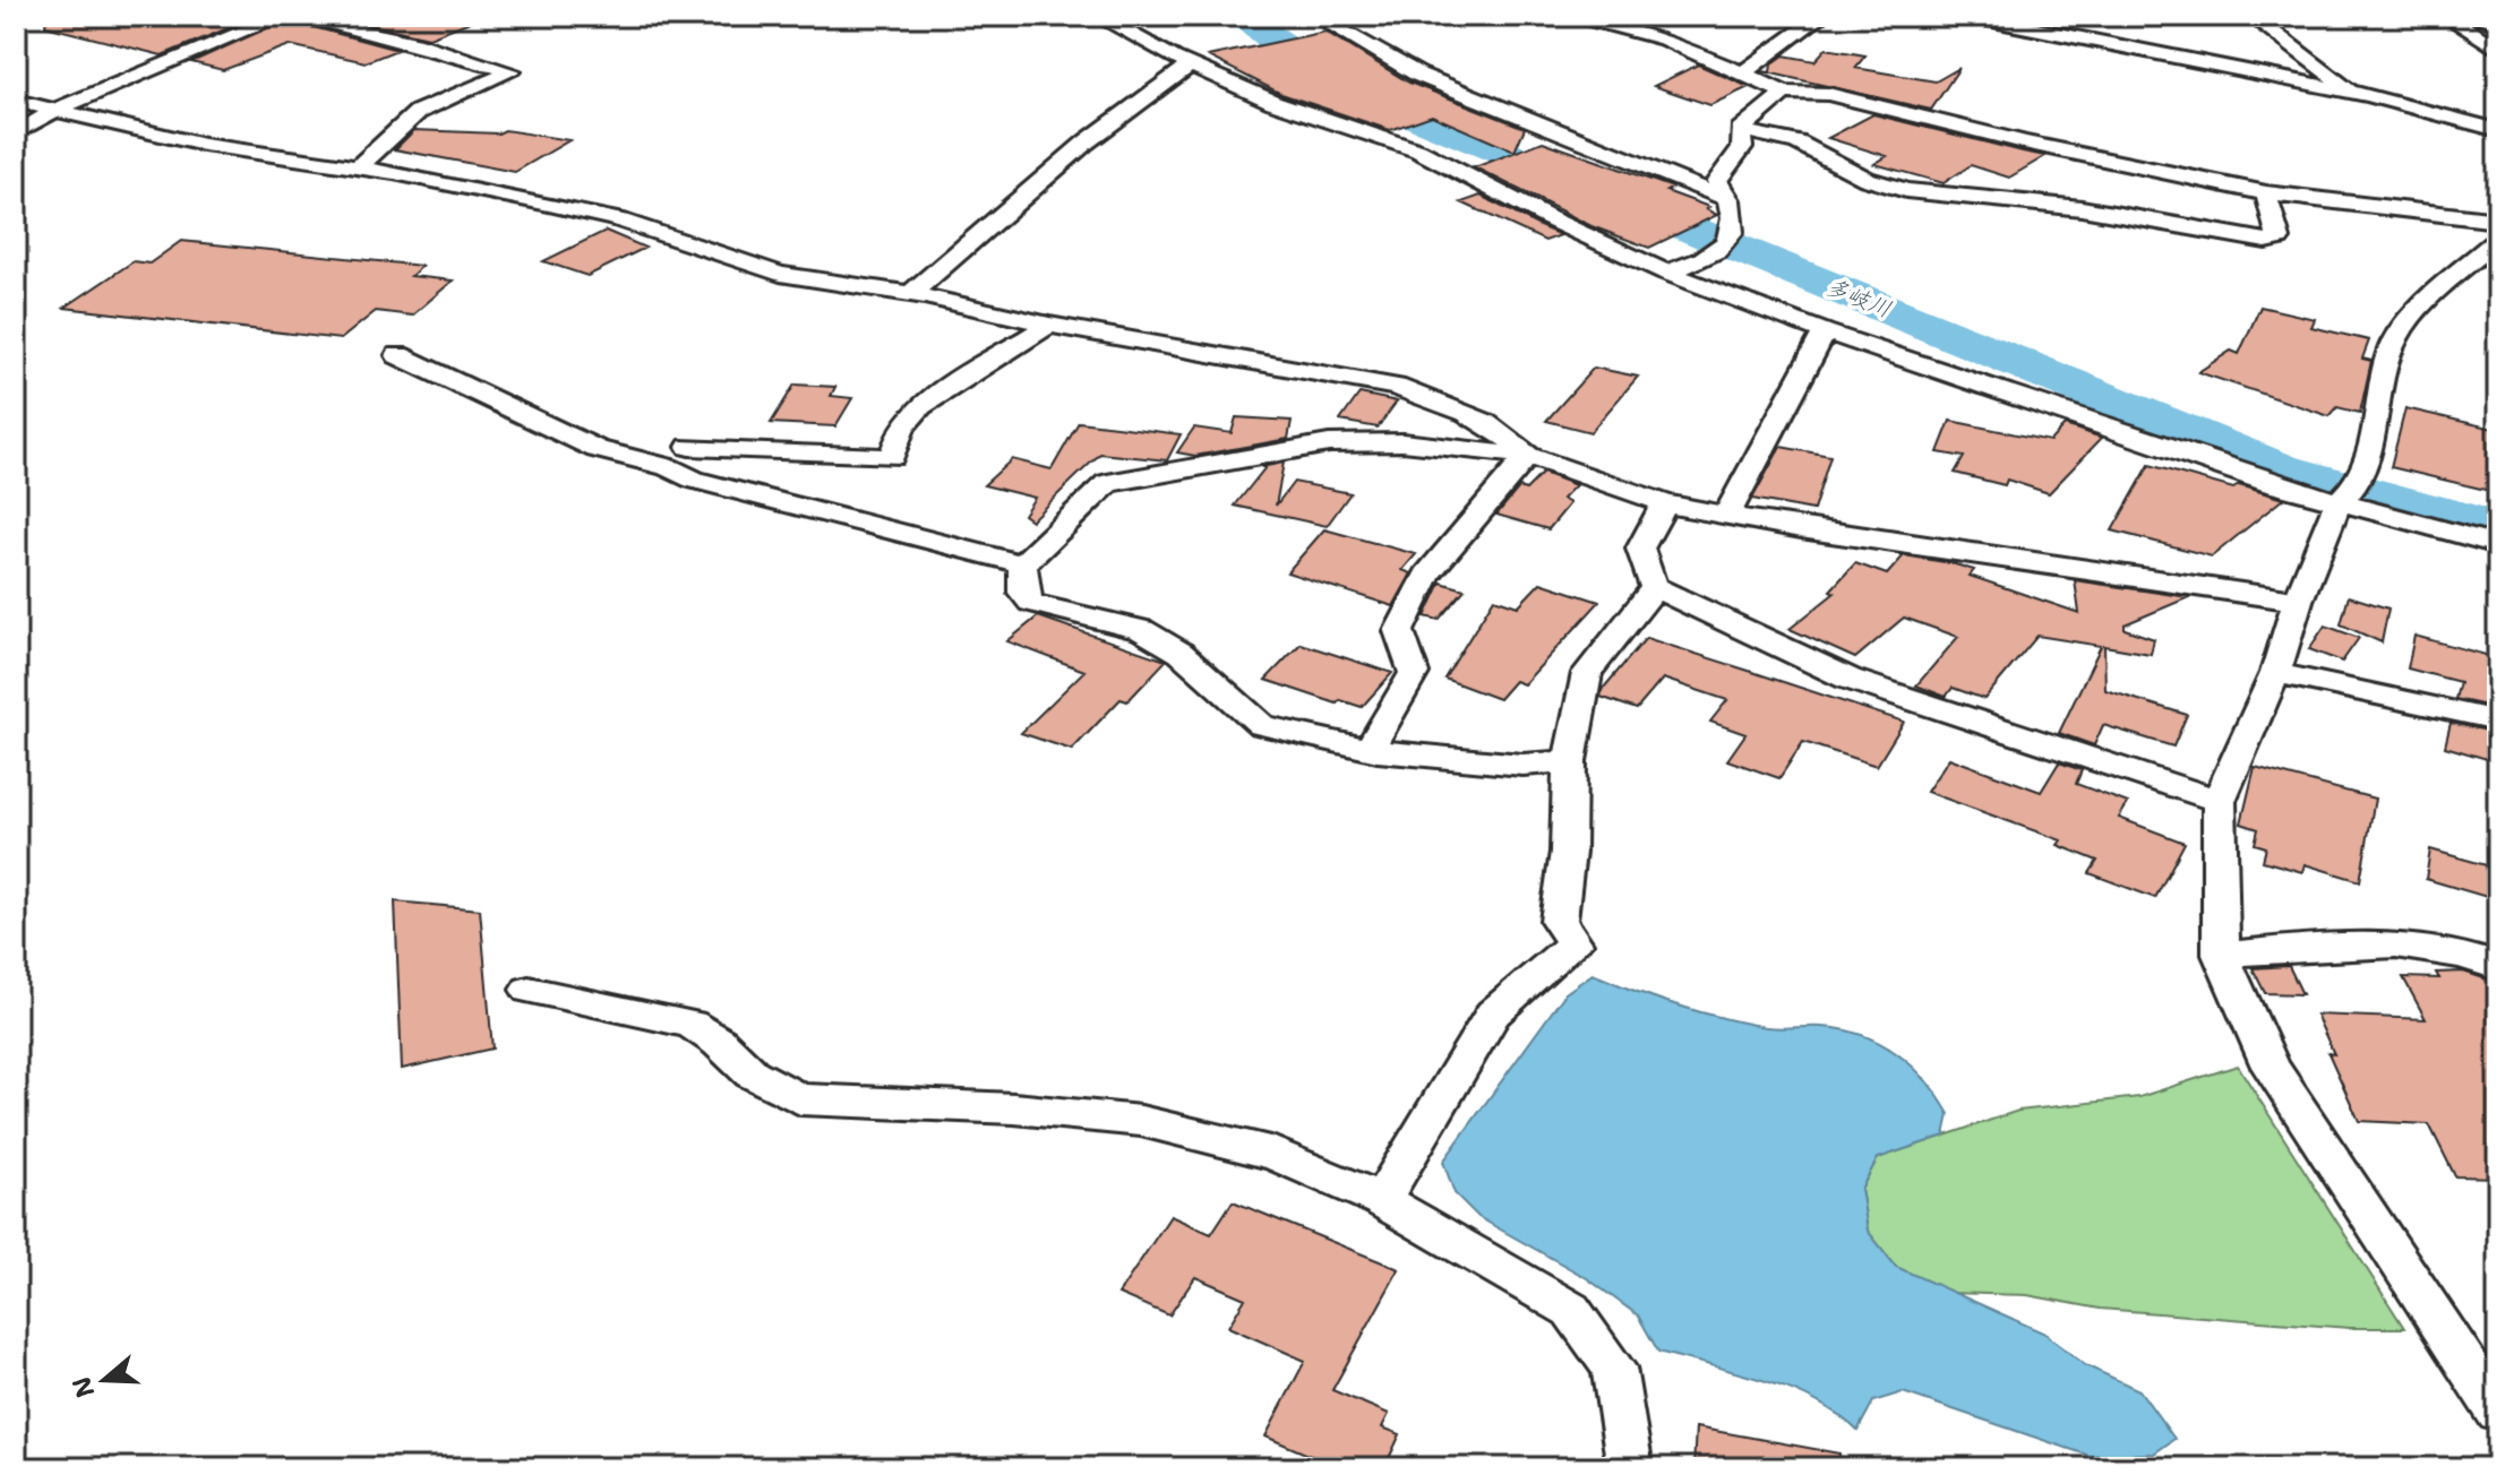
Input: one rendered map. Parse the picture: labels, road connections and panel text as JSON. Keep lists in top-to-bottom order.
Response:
{
  "water": ["多岐川"],
  "north": "left"
}
